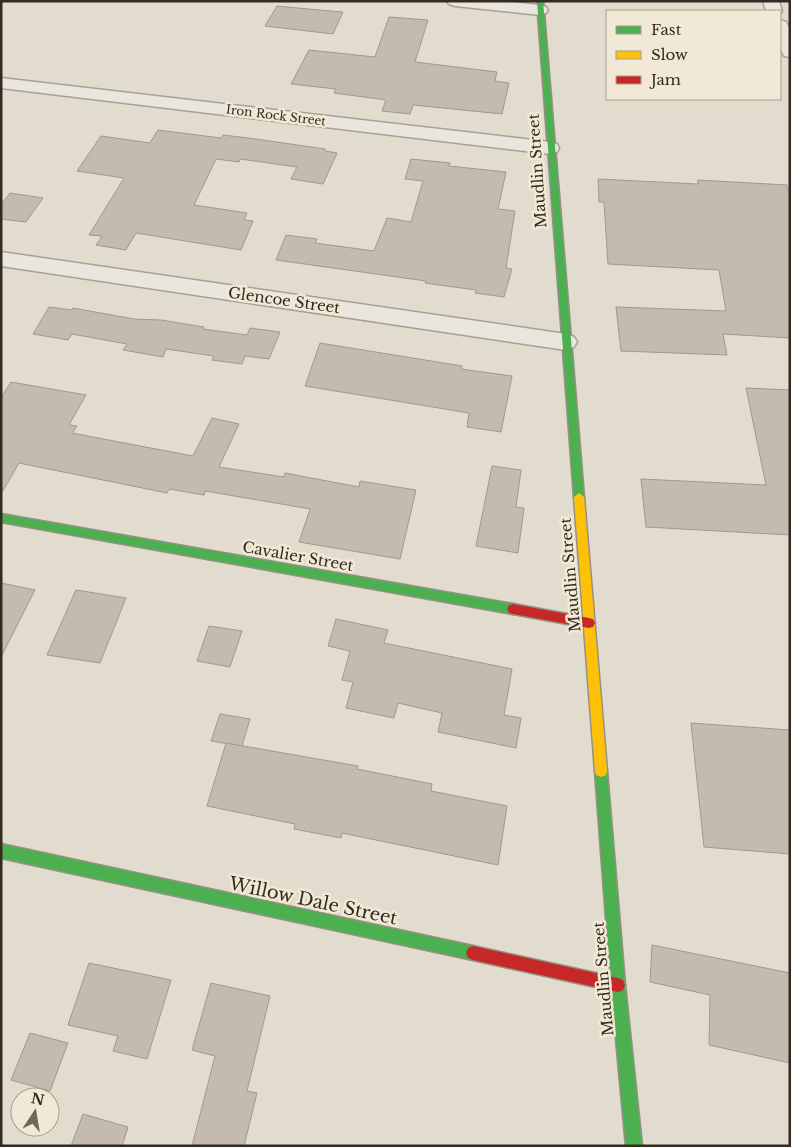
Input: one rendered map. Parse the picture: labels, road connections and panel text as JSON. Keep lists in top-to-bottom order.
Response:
{
  "streets": {
    "street": [
      "Iron Rock Street",
      "Maudlin Street",
      "Glencoe Street",
      "Cavalier Street",
      "Willow Dale Street"
    ]
  },
  "crossings": [
    ["Iron Rock Street", "Maudlin Street"],
    ["Maudlin Street", "Glencoe Street"],
    ["Maudlin Street", "Cavalier Street"],
    ["Maudlin Street", "Willow Dale Street"]
  ],
  "legend": ["Fast", "Slow", "Jam"],
  "north": "top"
}
